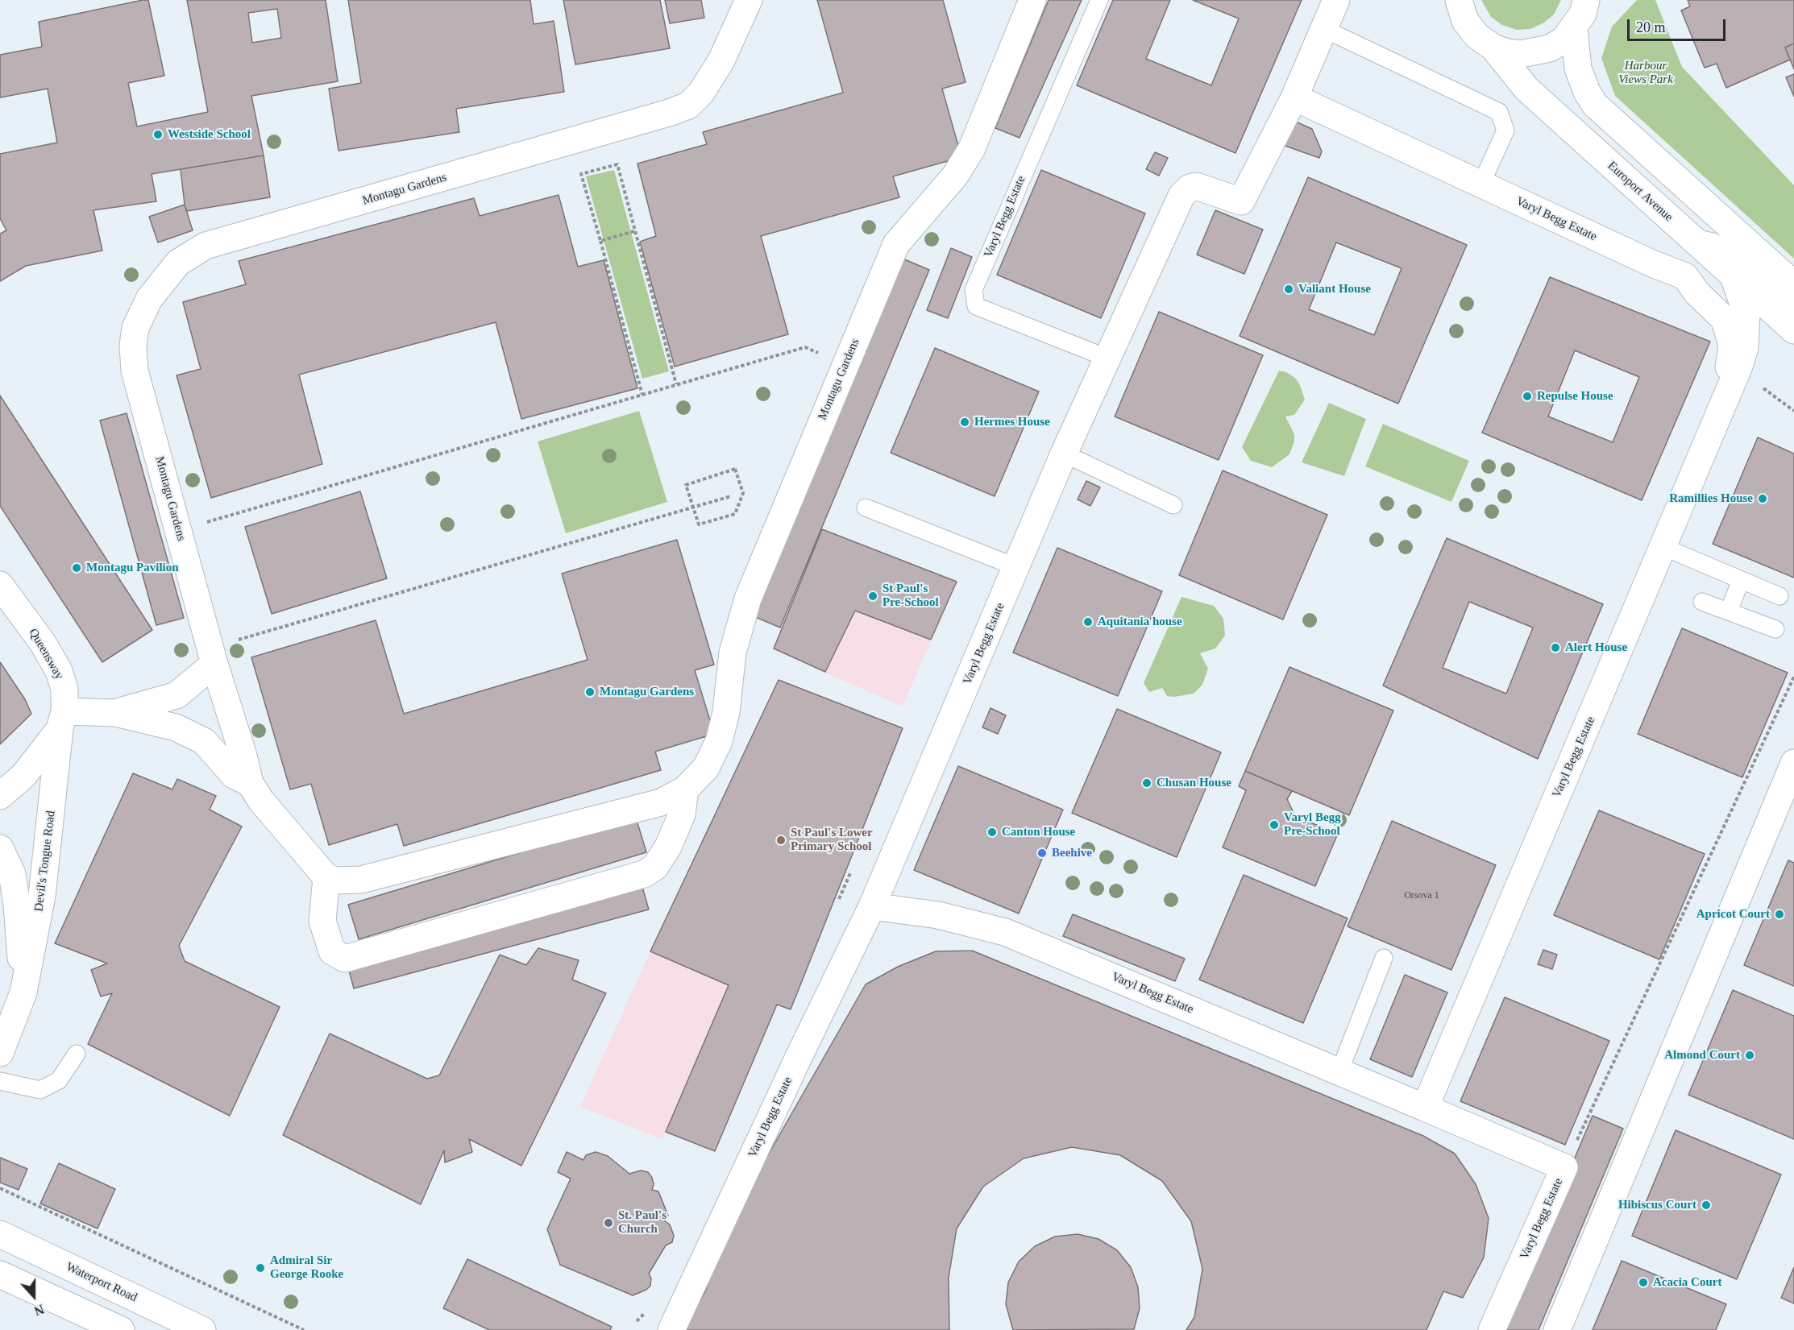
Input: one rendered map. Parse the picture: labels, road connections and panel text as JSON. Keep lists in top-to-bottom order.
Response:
{
  "streets": {
    "street": [
      "Montagu Gardens",
      "Europort Avenue",
      "Varyl Begg Estate",
      "Queensway",
      "Devil's Tongue Road",
      "Waterport Road"
    ]
  },
  "crossings": [
    ["Europort Avenue", "Varyl Begg Estate"],
    ["Queensway", "Devil's Tongue Road"]
  ],
  "parks": ["Harbour Views Park"],
  "places": [
    "Westside School",
    "Valiant House",
    "Repulse House",
    "Hermes House",
    "Ramillies House",
    "Montagu Pavilion",
    "St Paul's Pre-School",
    "Aquitania house",
    "Alert House",
    "Montagu Gardens",
    "Chusan House",
    "Varyl Begg Pre-School",
    "Canton House",
    "St Paul's Lower Primary School",
    "Beehive",
    "Apricot Court",
    "Almond Court",
    "Hibiscus Court",
    "St. Paul's Church",
    "Admiral Sir George Rooke",
    "Acacia Court"
  ],
  "house_numbers": ["Orsova 1"],
  "scale_bar": "20 m",
  "north": "bottom"
}
